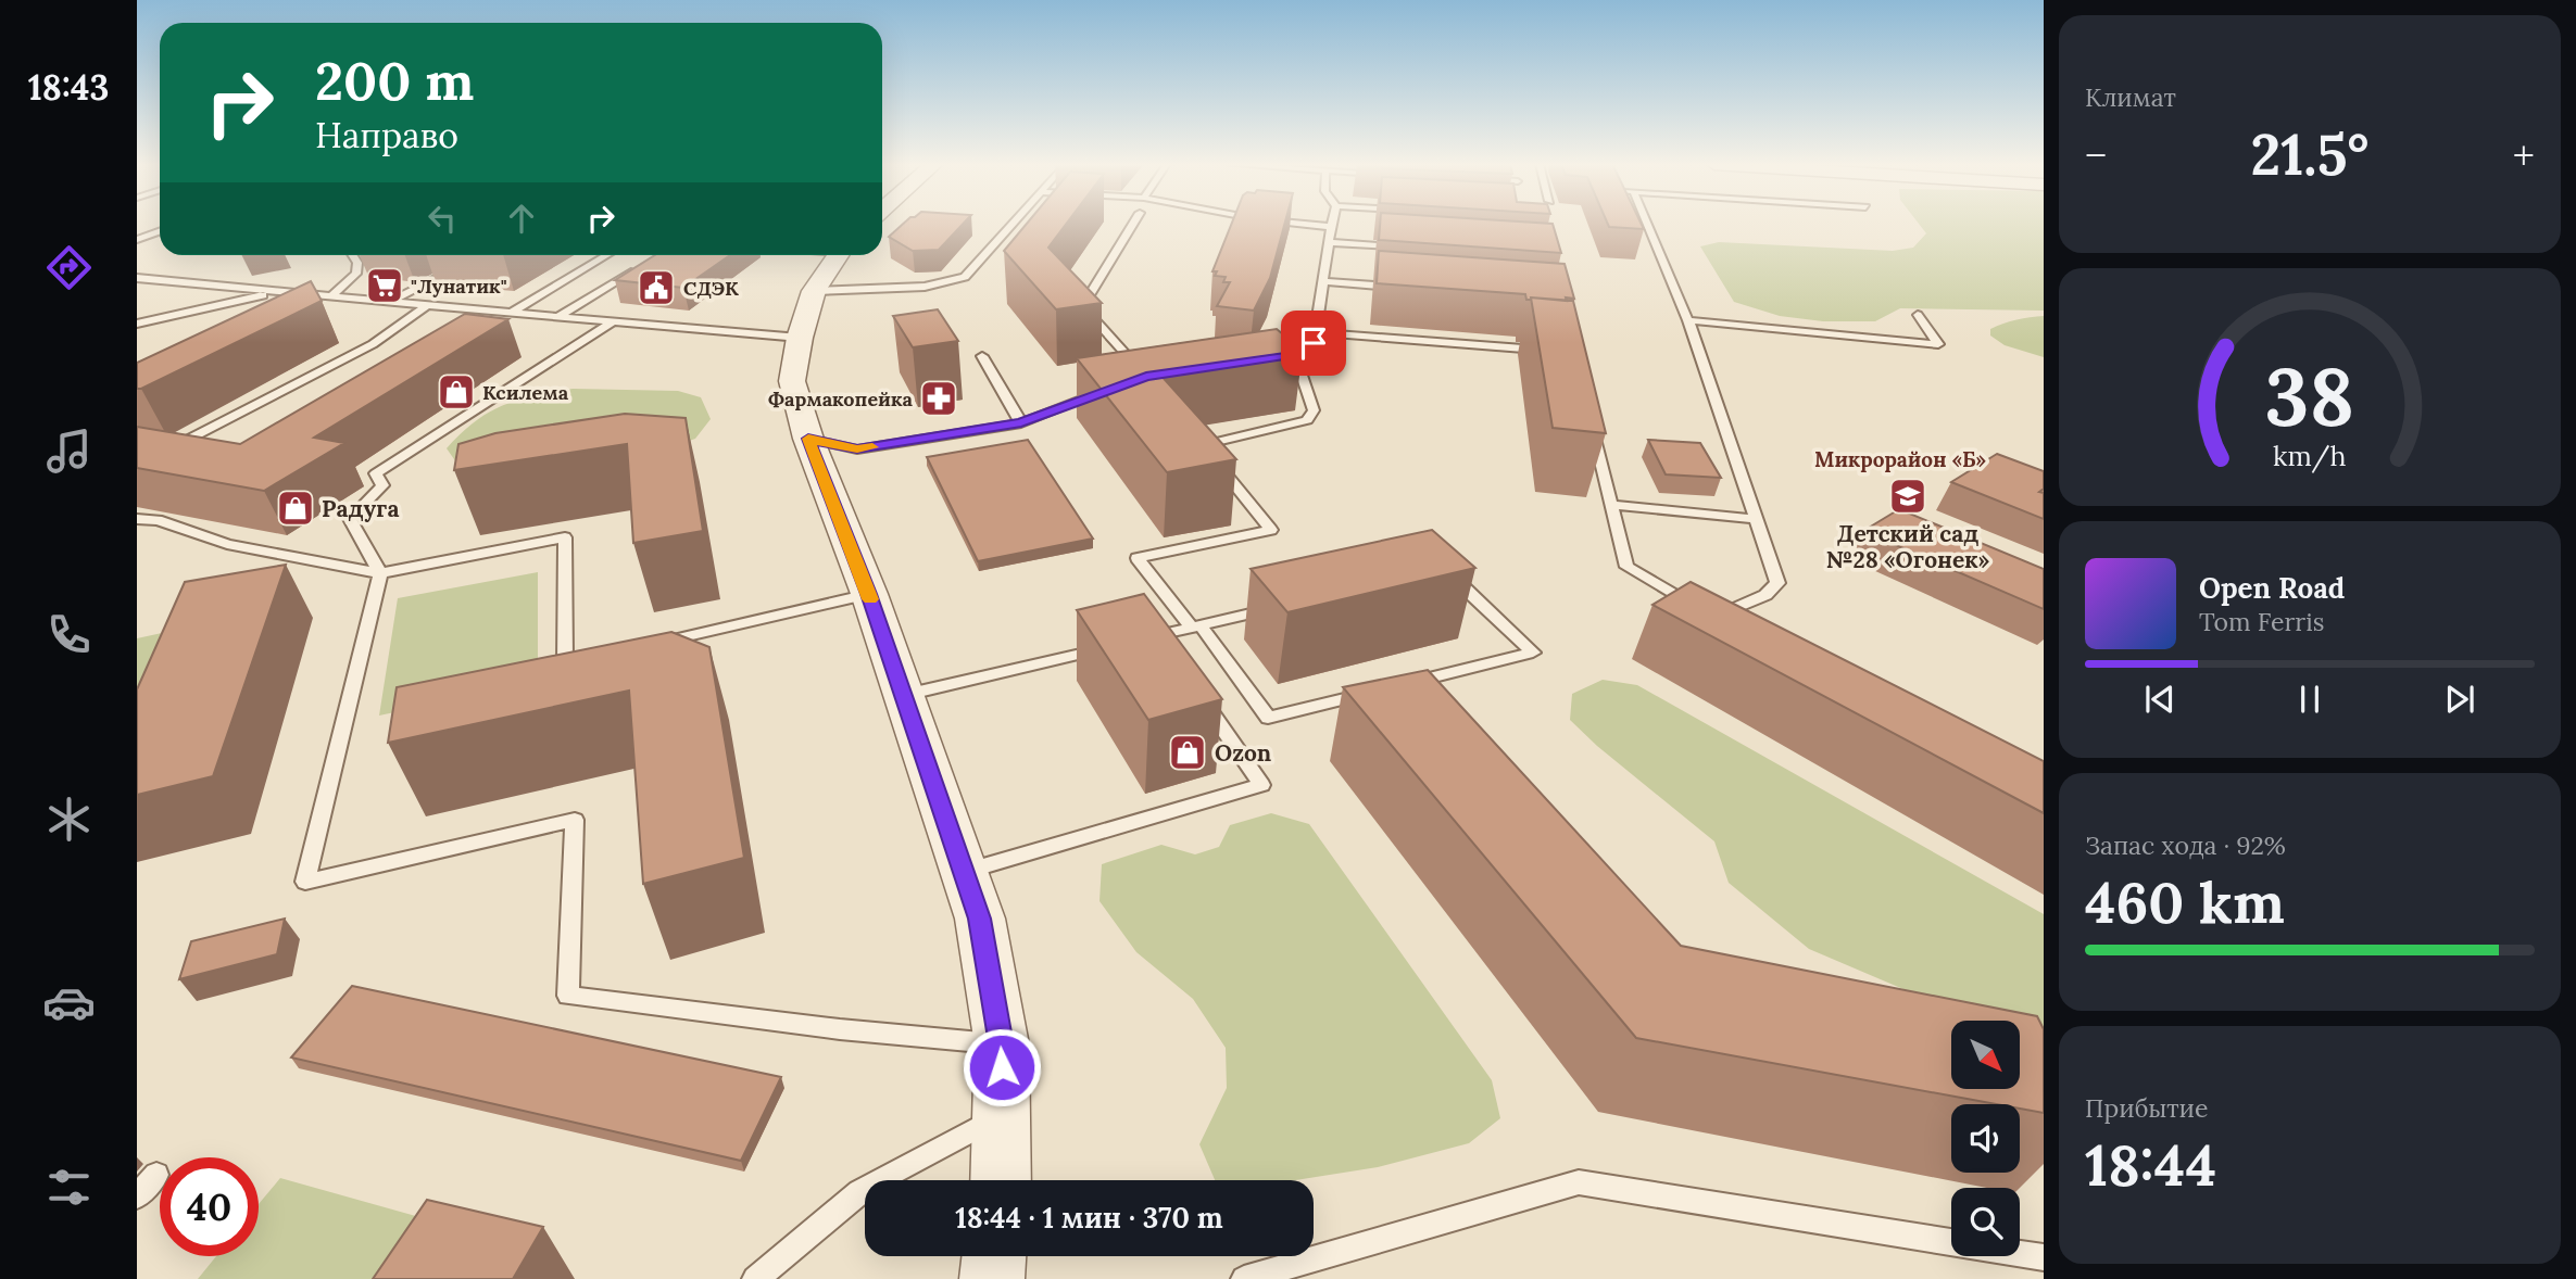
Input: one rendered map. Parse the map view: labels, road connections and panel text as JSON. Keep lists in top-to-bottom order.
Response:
{
  "districts": ["Микрорайон «Б»"],
  "places": {
    "supermarket": ["\"Лунатик\""],
    "public building": ["СДЭК"],
    "shop": ["Ксилема", "Радуга", "Ozon"],
    "pharmacy": ["Фармакопейка"],
    "school or university": ["Детский сад №28 «Огонек»"]
  },
  "north": "bottom right",
  "page": {
    "tabs": "18:43",
    "tile": [
      "Климат",
      ["Запас хода · 92%", "460 km"],
      ["Прибытие", "18:44"]
    ],
    "turn": ["200 m", "Направо"],
    "heat": ["−", "21.5°", "+"],
    "song": ["Open Road", "Tom Ferris"],
    "limit": "40",
    "trip": "18:44 · 1 мин · 370 m",
    "gauge": ["38", "km/h"]
  }
}
